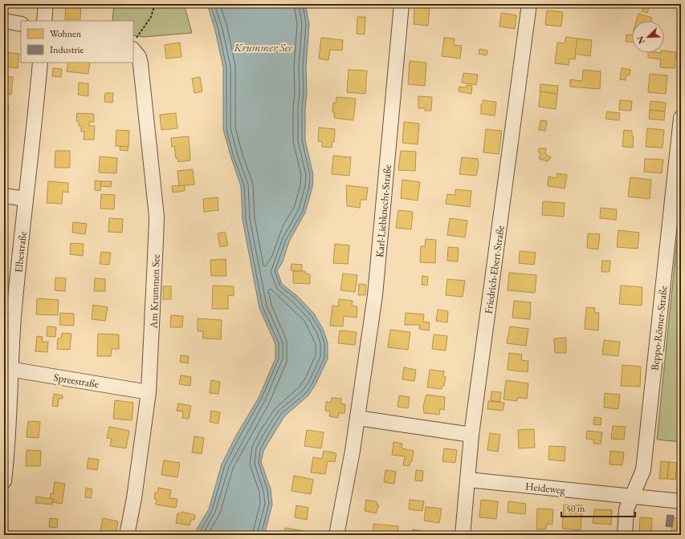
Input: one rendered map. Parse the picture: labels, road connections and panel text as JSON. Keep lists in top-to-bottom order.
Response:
{
  "streets": {
    "street": [
      "Karl-Liebknecht-Straße",
      "Elbestraße",
      "Friedrich-Ebert-Straße",
      "Am Krummen See",
      "Beppo-Römer-Straße",
      "Spreestraße",
      "Heideweg"
    ]
  },
  "crossings": [
    ["Elbestraße", "Spreestraße"],
    ["Friedrich-Ebert-Straße", "Heideweg"],
    ["Am Krummen See", "Spreestraße"],
    ["Beppo-Römer-Straße", "Heideweg"]
  ],
  "water": ["Krummer See"],
  "legend": ["Wohnen", "Industrie"],
  "scale_bar": "50 m",
  "north": "bottom left"
}
